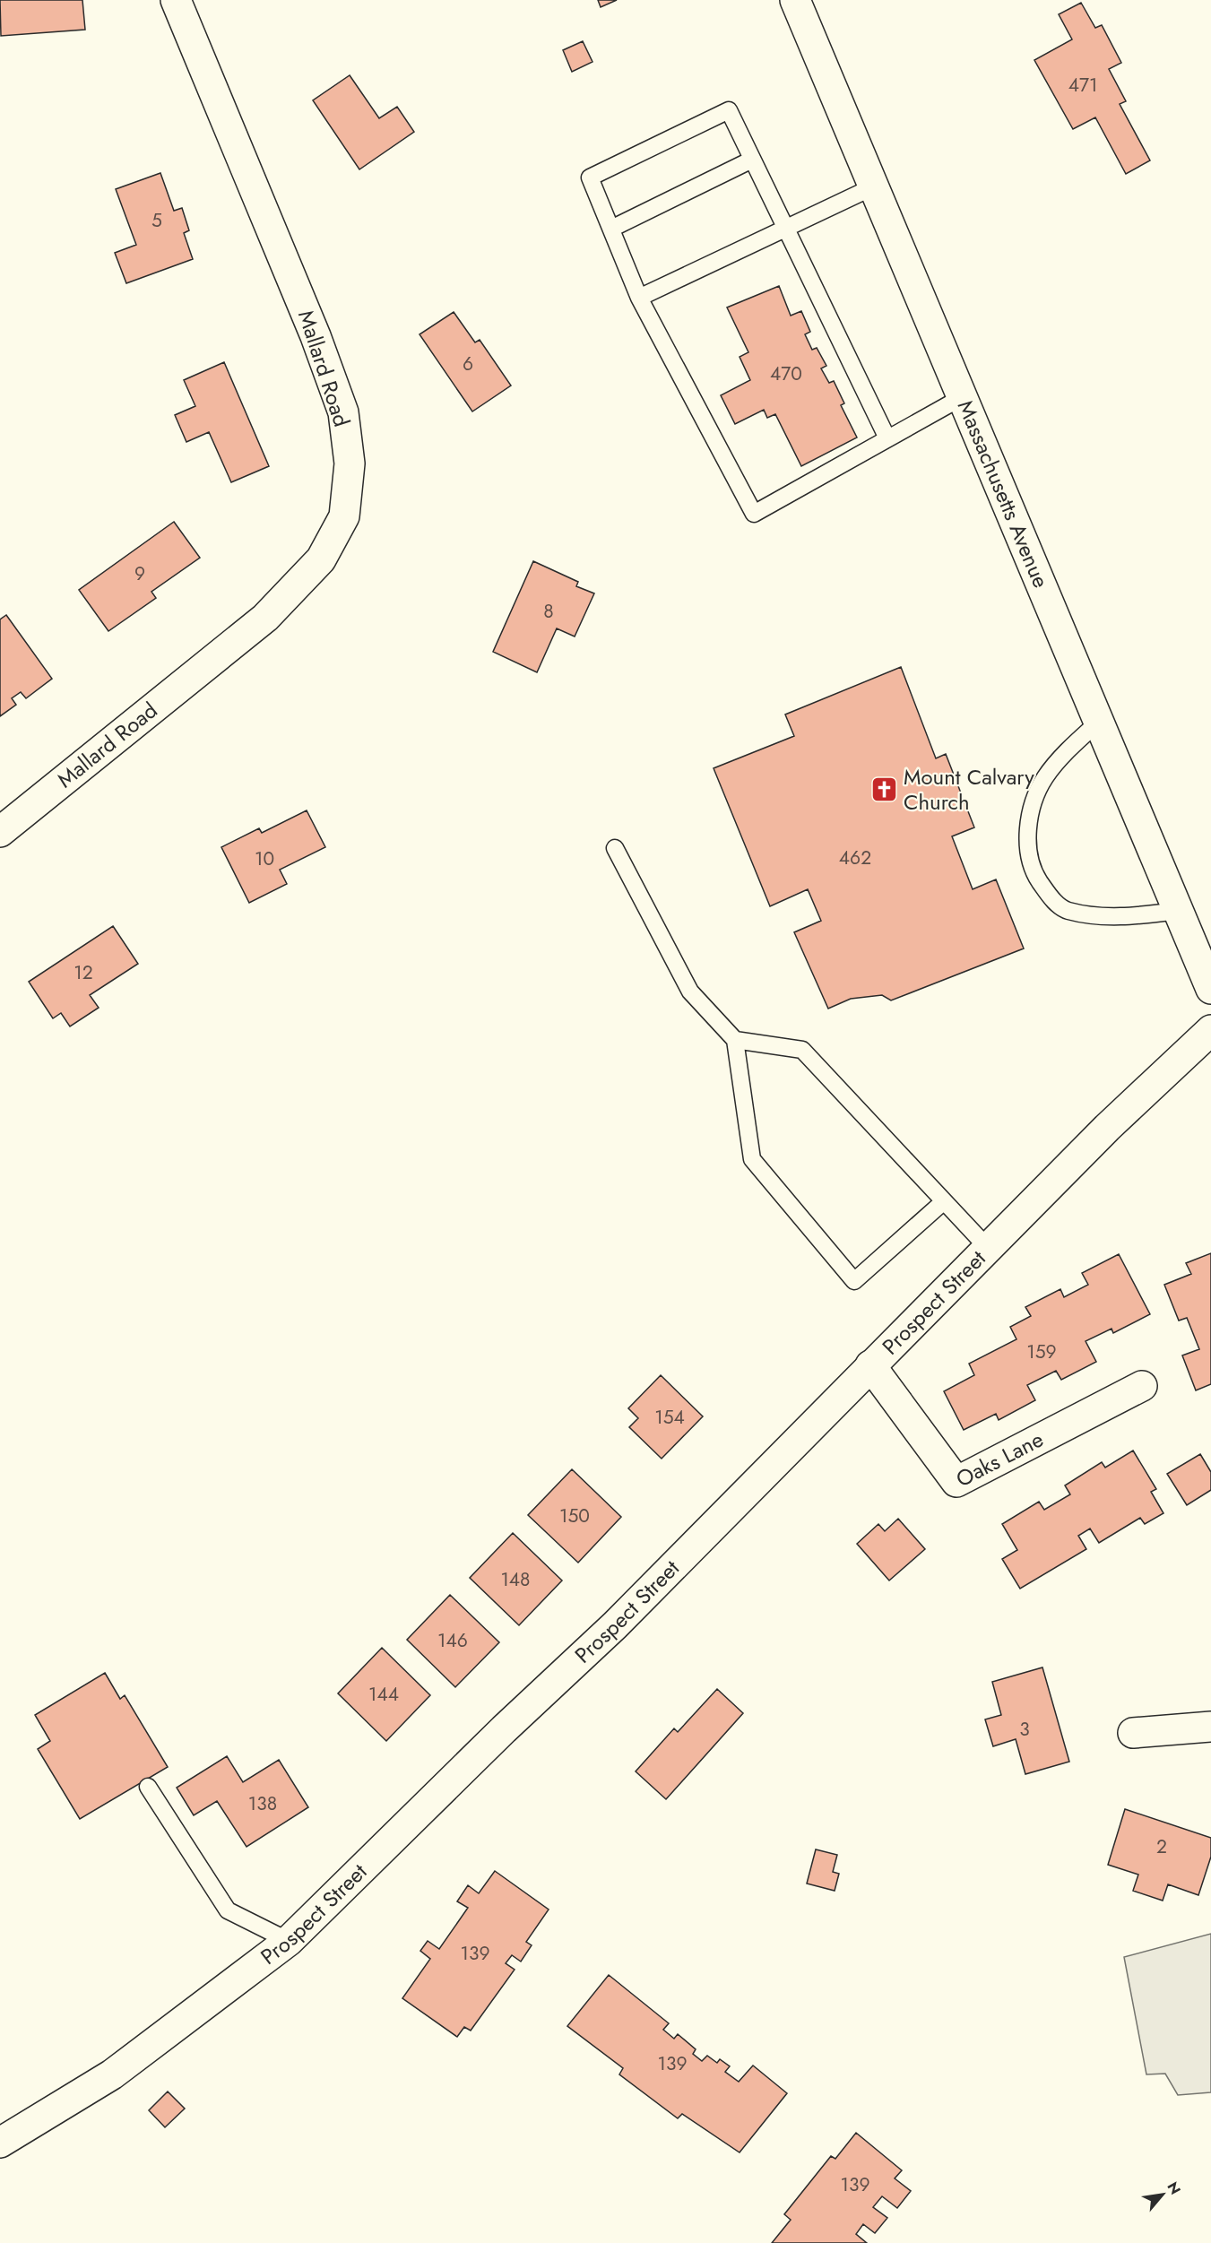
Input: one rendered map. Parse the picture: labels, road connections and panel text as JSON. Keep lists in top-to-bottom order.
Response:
{
  "streets": {
    "street": [
      "Mallard Road",
      "Massachusetts Avenue",
      "Prospect Street",
      "Oaks Lane"
    ]
  },
  "crossings": [
    ["Prospect Street", "Oaks Lane"]
  ],
  "places": {
    "church": ["Mount Calvary Church"]
  },
  "house_numbers": [
    "471",
    "5",
    "6",
    "470",
    "9",
    "8",
    "462",
    "10",
    "12",
    "159",
    "154",
    "150",
    "148",
    "146",
    "144",
    "3",
    "138",
    "2",
    "139",
    "139",
    "139"
  ],
  "north": "top right"
}
